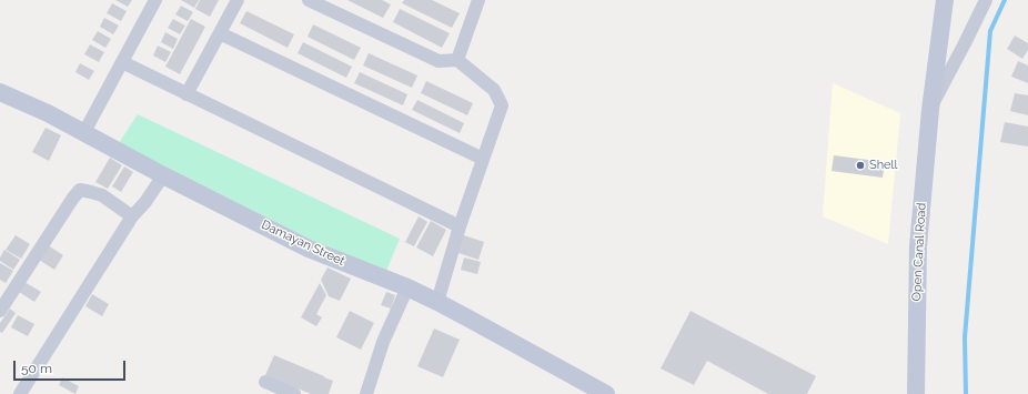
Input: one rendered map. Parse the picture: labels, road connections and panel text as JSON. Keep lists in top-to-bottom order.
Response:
{
  "streets": {
    "street": ["Damayan Street", "Open Canal Road"]
  },
  "places": ["Shell"],
  "scale_bar": "50 m"
}
